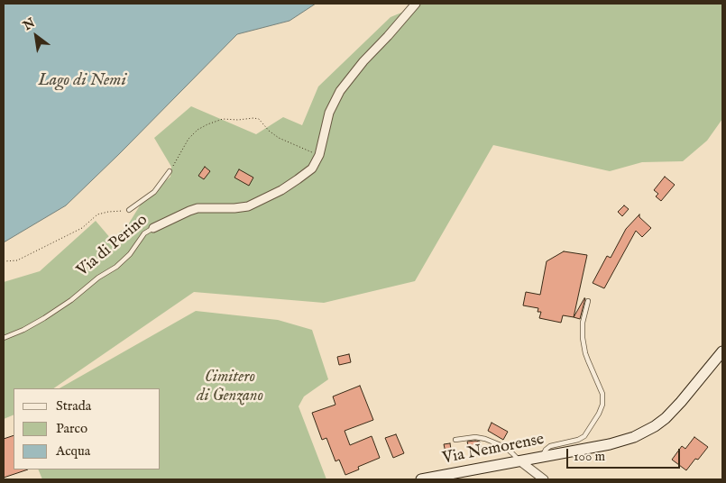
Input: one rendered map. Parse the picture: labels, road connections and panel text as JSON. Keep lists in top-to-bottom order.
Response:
{
  "streets": {
    "main road": ["Via Nemorense"],
    "street": ["Via di Perino"]
  },
  "water": ["Lago di Nemi"],
  "parks": ["Cimitero di Genzano"],
  "legend": ["Strada", "Parco", "Acqua"],
  "scale_bar": "100 m",
  "north": "top left"
}
